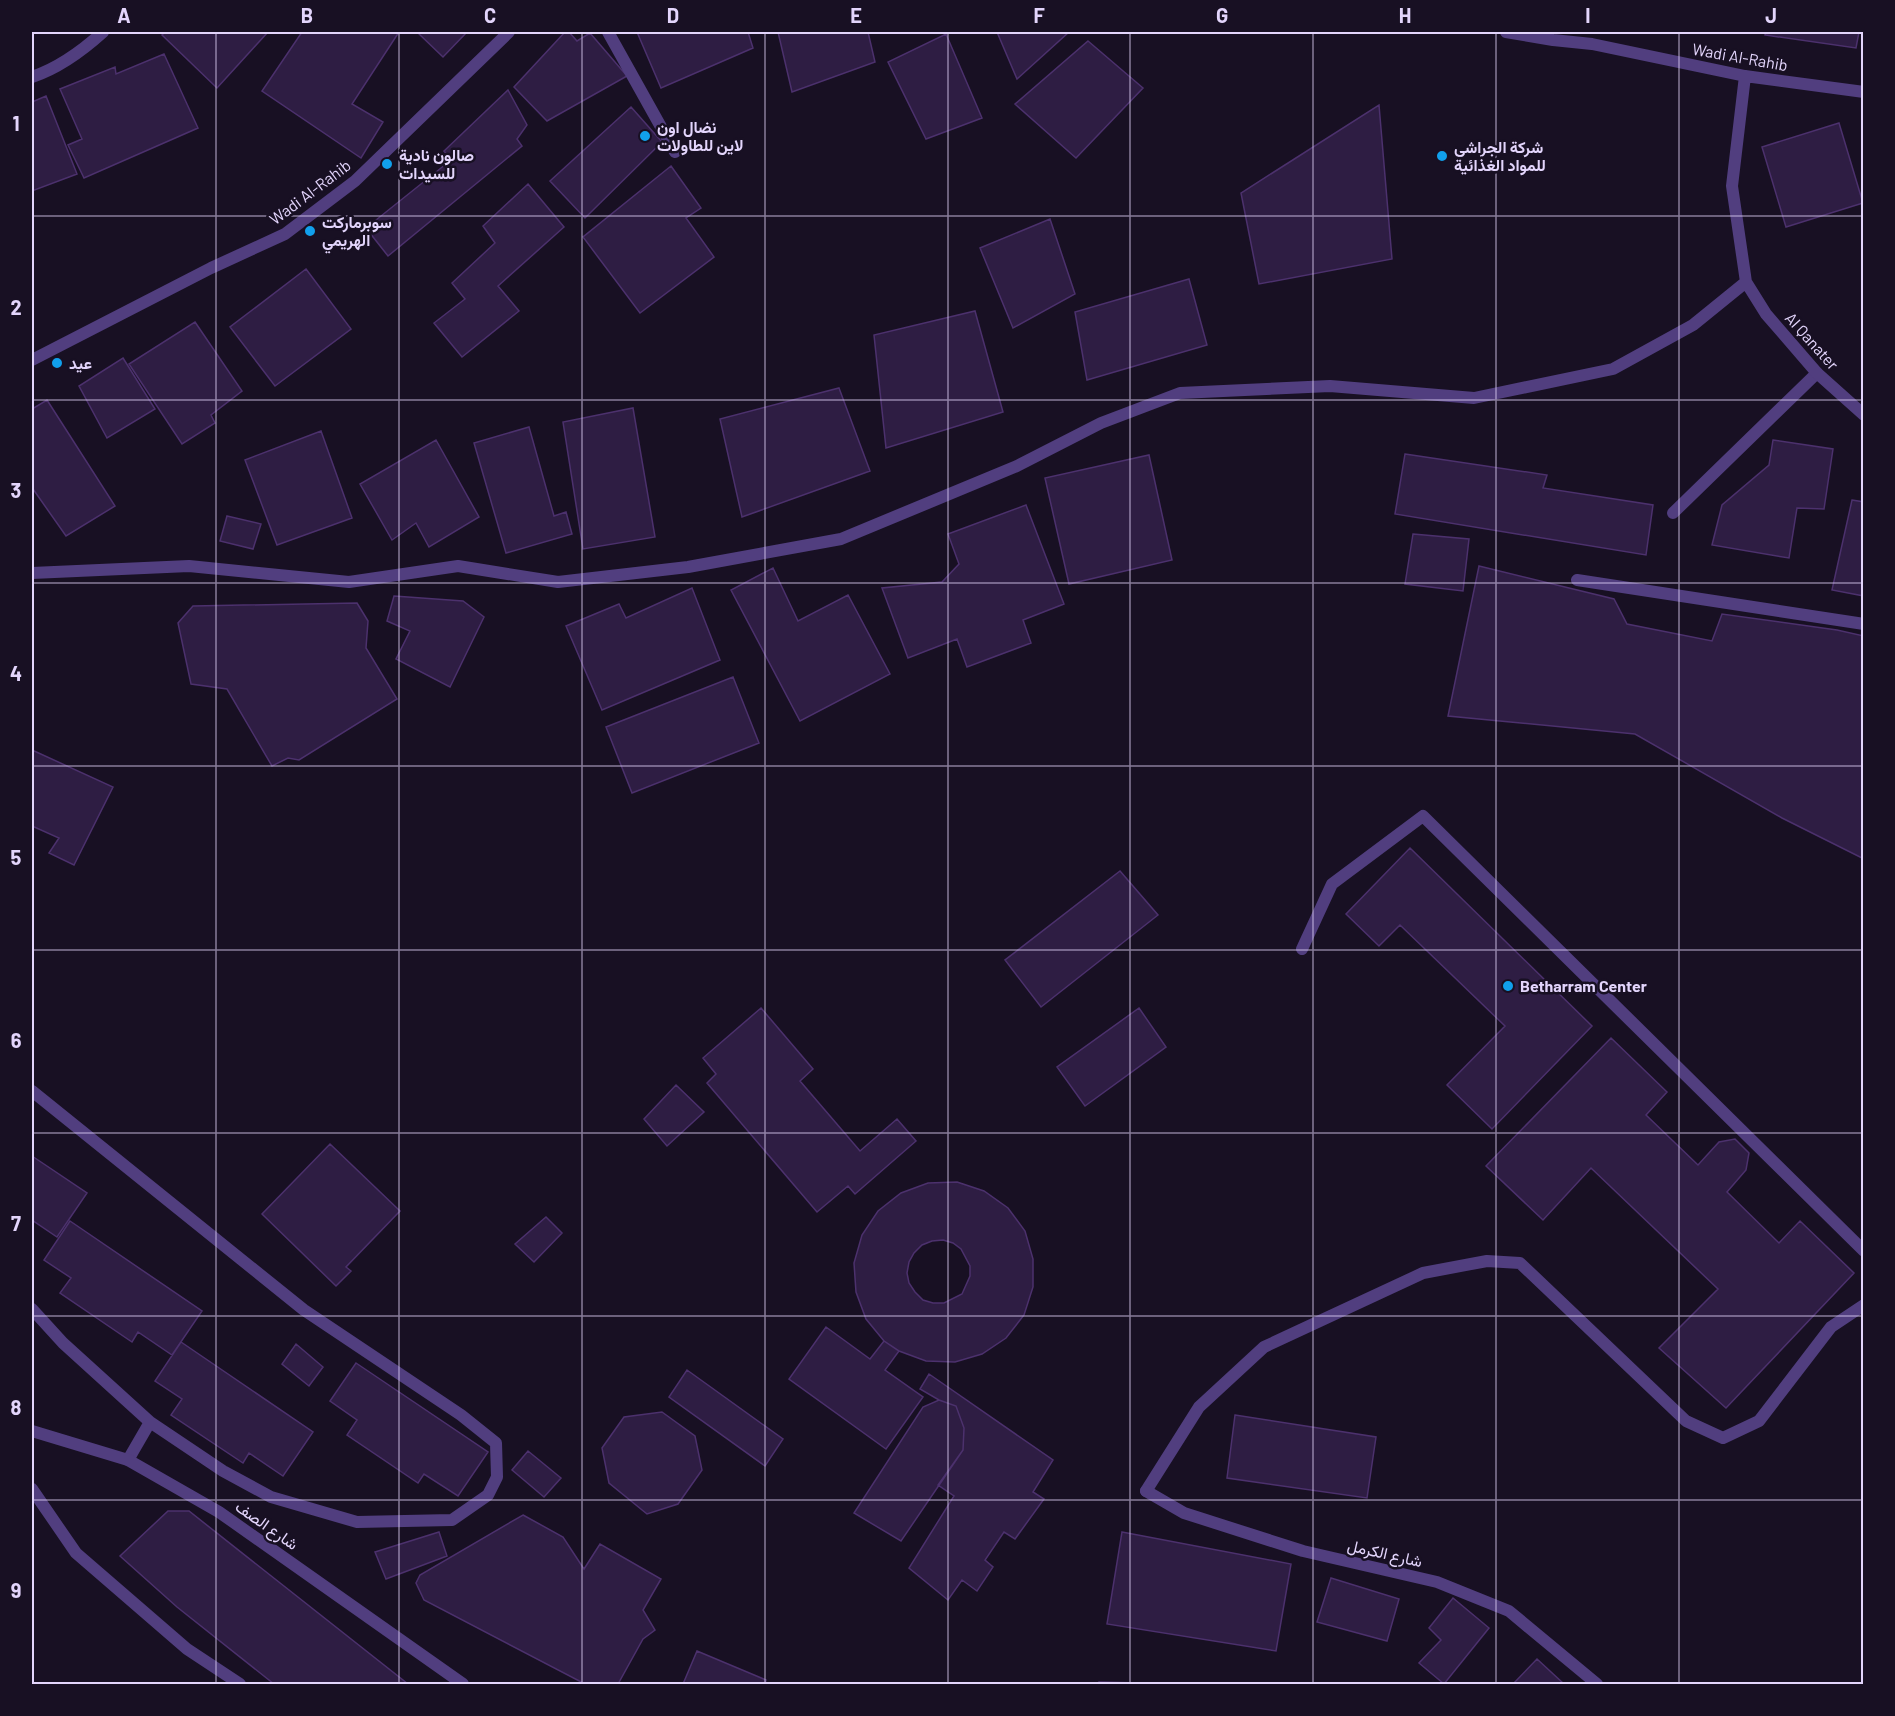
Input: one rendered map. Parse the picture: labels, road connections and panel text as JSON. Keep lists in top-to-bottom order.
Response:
{
  "streets": {
    "street": [
      "Wadi Al-Rahib",
      "Al Qanater",
      "شارع الصف",
      "شارع الكرمل"
    ]
  },
  "places": [
    "نضال اون لاين للطاولات",
    "شركة الجراشي للمواد الغذائية",
    "صالون نادية للسيدات",
    "سوبرماركت الهريمي",
    "عيد",
    "Betharram Center"
  ],
  "grid": {
    "columns": [
      "A",
      "B",
      "C",
      "D",
      "E",
      "F",
      "G",
      "H",
      "I",
      "J"
    ],
    "rows": [
      "1",
      "2",
      "3",
      "4",
      "5",
      "6",
      "7",
      "8",
      "9"
    ]
  }
}
